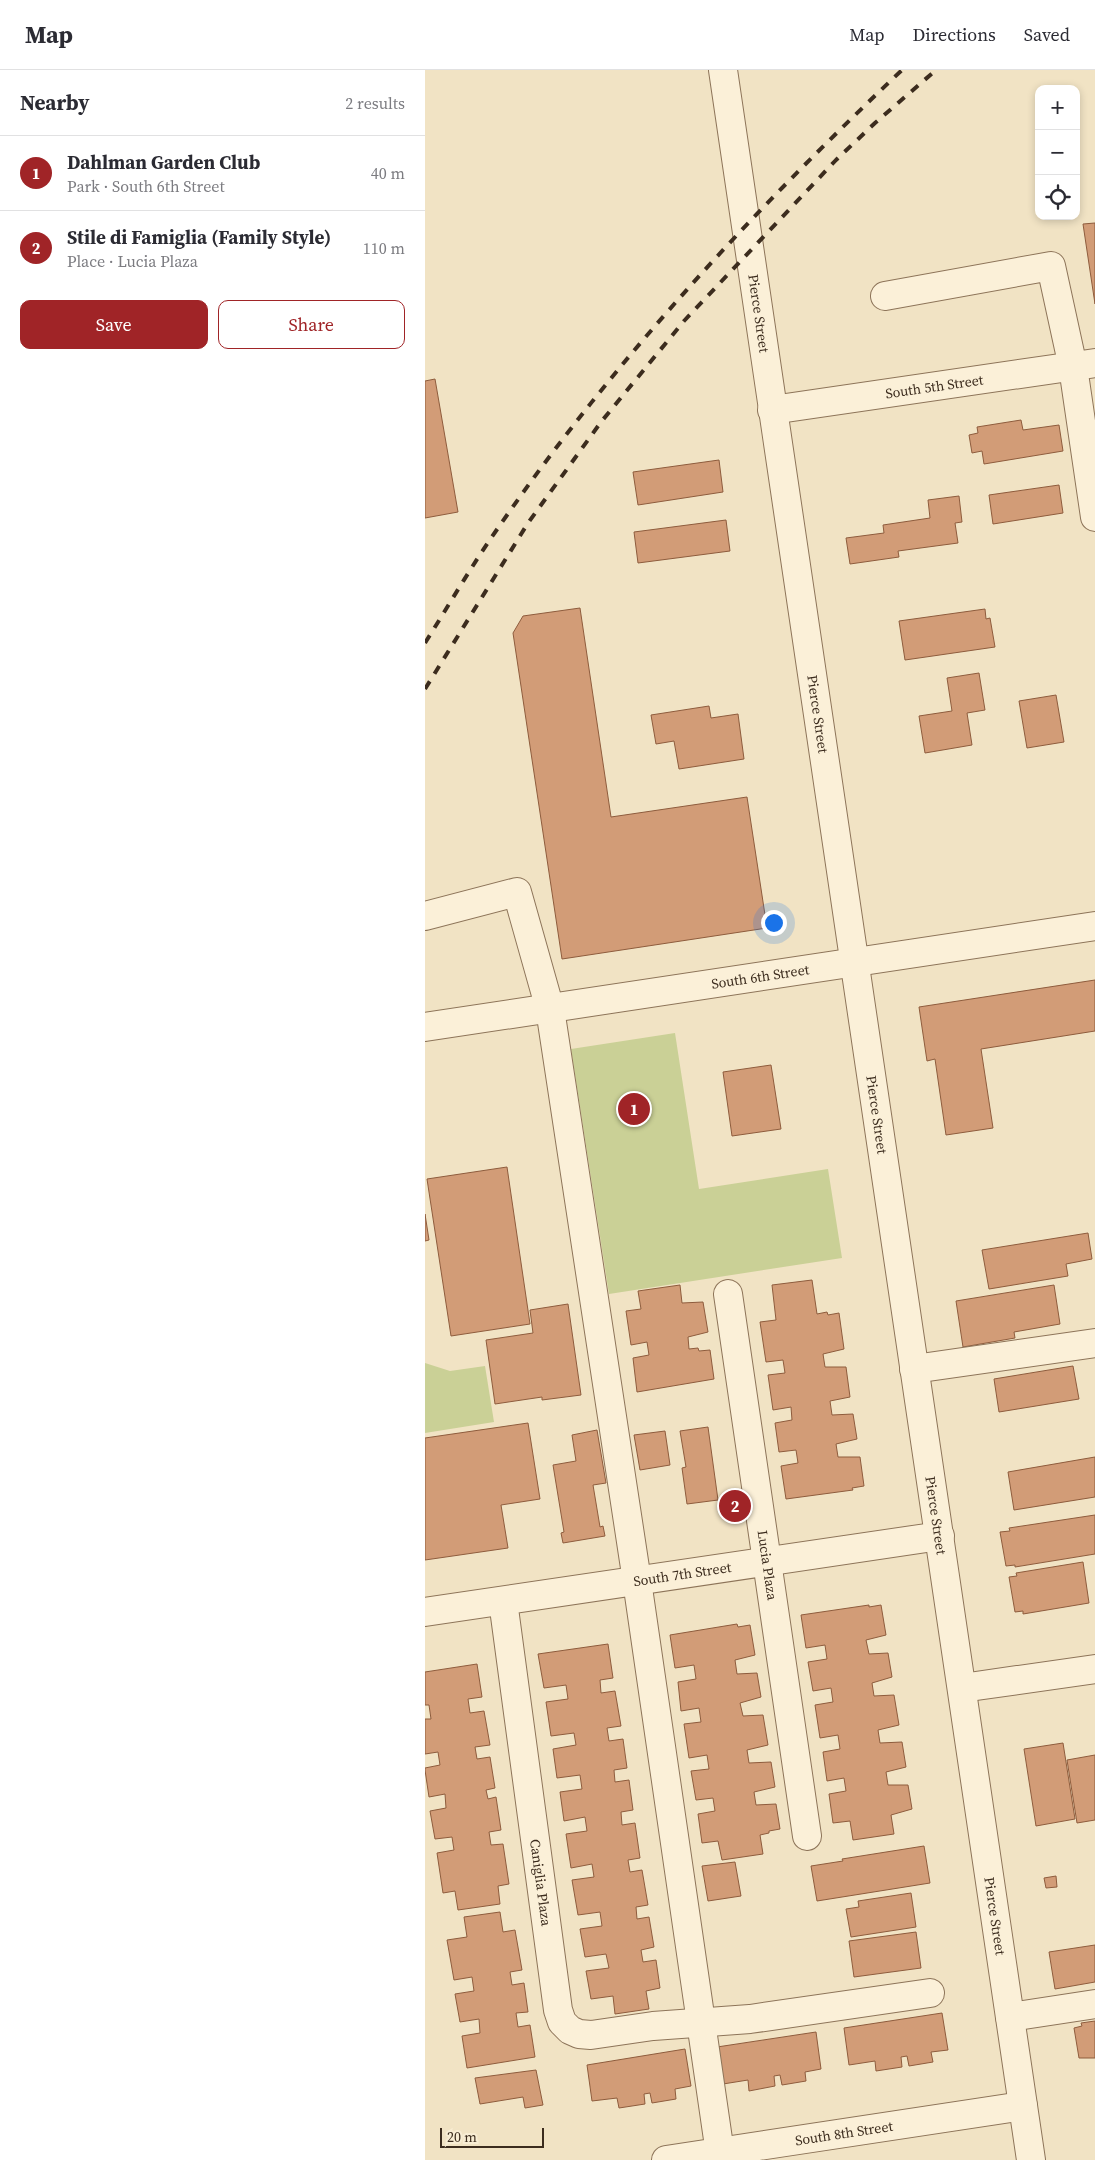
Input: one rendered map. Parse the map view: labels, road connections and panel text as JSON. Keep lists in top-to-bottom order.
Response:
{
  "streets": {
    "street": [
      "Pierce Street",
      "South 5th Street",
      "South 6th Street",
      "Lucia Plaza",
      "South 7th Street",
      "Caniglia Plaza",
      "South 8th Street"
    ]
  },
  "crossings": [
    ["Pierce Street", "South 5th Street"],
    ["Pierce Street", "South 6th Street"],
    ["Pierce Street", "South 7th Street"],
    ["Pierce Street", "South 8th Street"],
    ["Lucia Plaza", "South 7th Street"],
    ["South 7th Street", "Caniglia Plaza"]
  ],
  "scale_bar": "20 m",
  "page": {
    "header": "Map",
    "nav": ["Map", "Directions", "Saved"],
    "heading": ["Nearby", "2 results"],
    "map_buttons": ["+", "−"],
    "list": [
      {
        "mark": "1",
        "name": "Dahlman Garden Club",
        "note": "Park · South 6th Street",
        "value": "40 m"
      },
      {
        "mark": "2",
        "name": "Stile di Famiglia (Family Style)",
        "note": "Place · Lucia Plaza",
        "value": "110 m"
      }
    ],
    "buttons": ["Save", "Share"],
    "pins": ["1", "2"],
    "scale": "20 m"
  }
}
